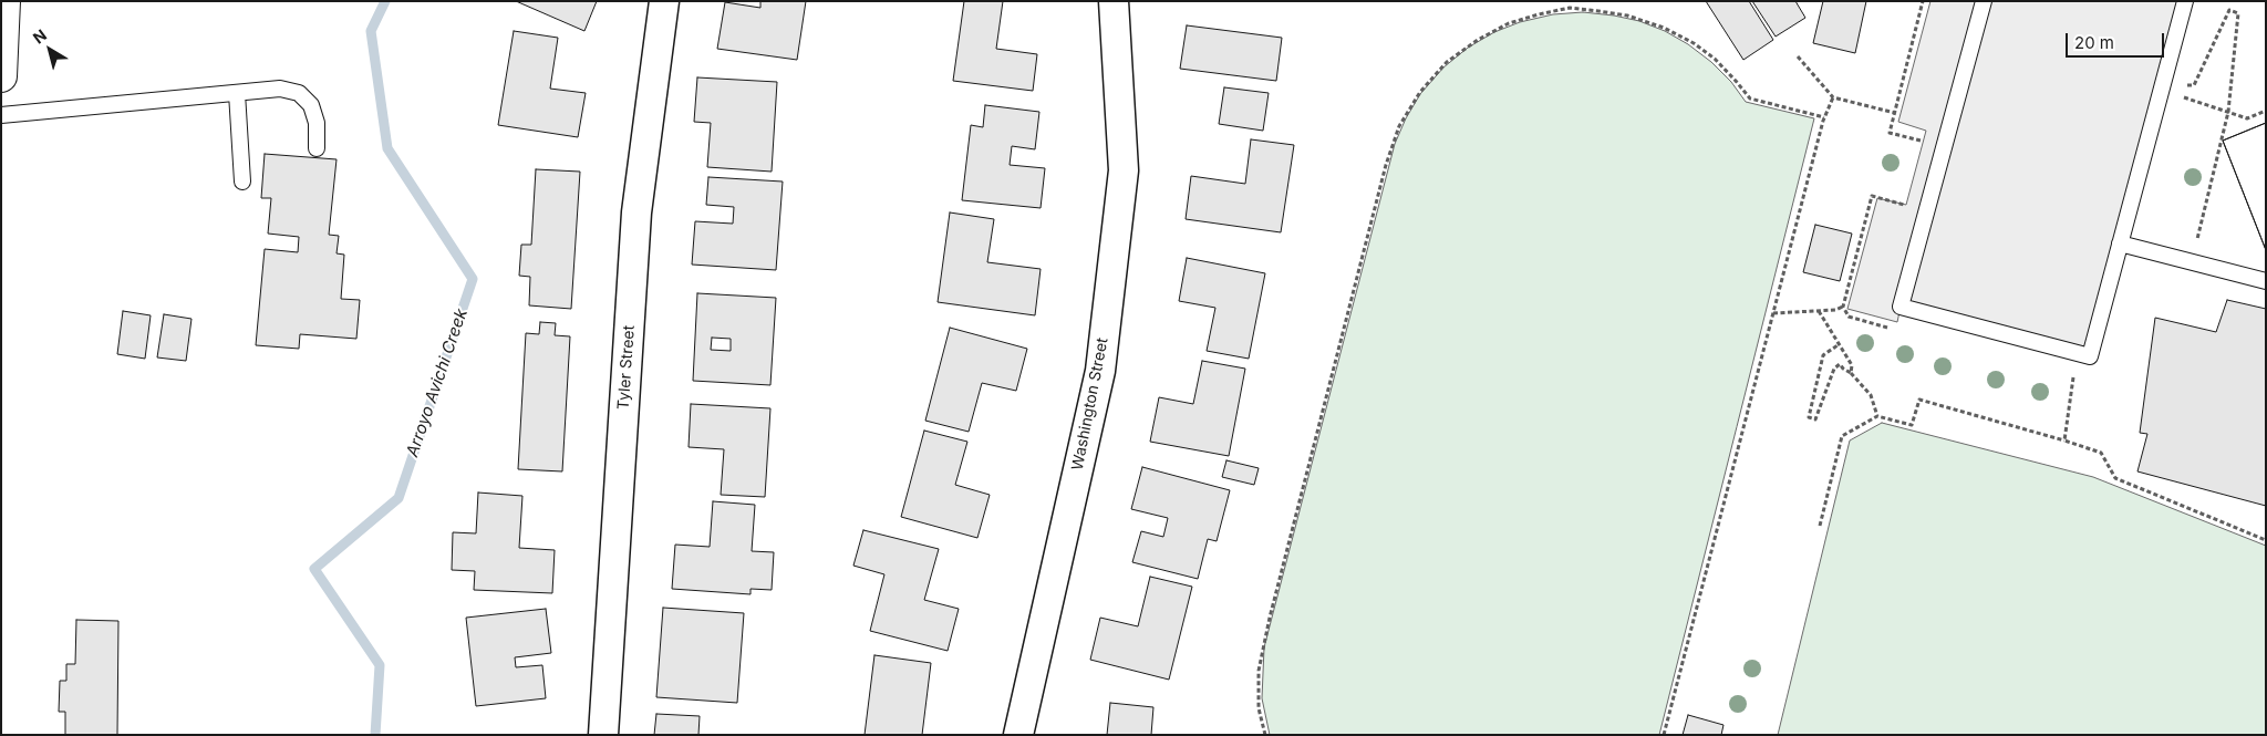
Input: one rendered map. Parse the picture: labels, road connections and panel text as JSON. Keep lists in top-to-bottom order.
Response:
{
  "streets": {
    "street": ["Tyler Street", "Washington Street"]
  },
  "water": ["Arroyo Avichi Creek"],
  "scale_bar": "20 m",
  "north": "top left"
}
